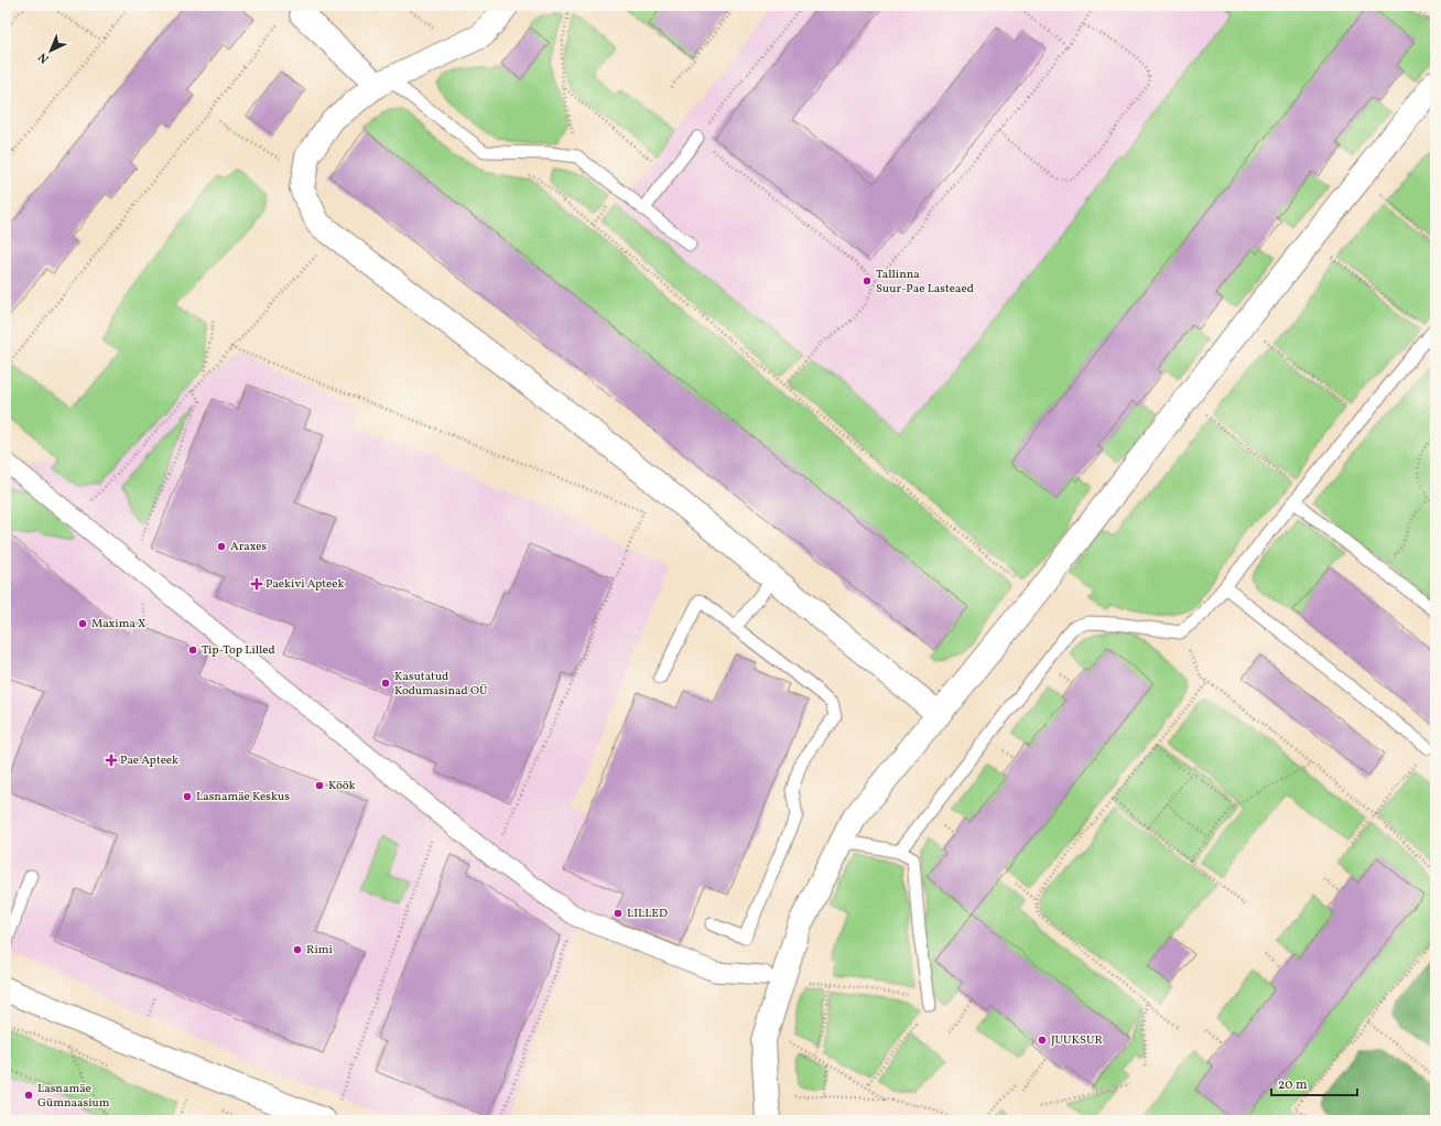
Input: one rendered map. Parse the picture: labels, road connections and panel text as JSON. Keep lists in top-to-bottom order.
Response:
{
  "places": {
    "other": [
      "Tallinna Suur-Pae Lasteaed",
      "Araxes",
      "Maxima X",
      "Tip-Top Lilled",
      "Kasutatud Kodumasinad OÜ",
      "Köök",
      "Lasnamäe Keskus",
      "LILLED",
      "Rimi",
      "JUUKSUR",
      "Lasnamäe Gümnaasium"
    ],
    "health": ["Paekivi Apteek", "Pae Apteek"]
  },
  "scale_bar": "20 m",
  "north": "bottom left"
}
